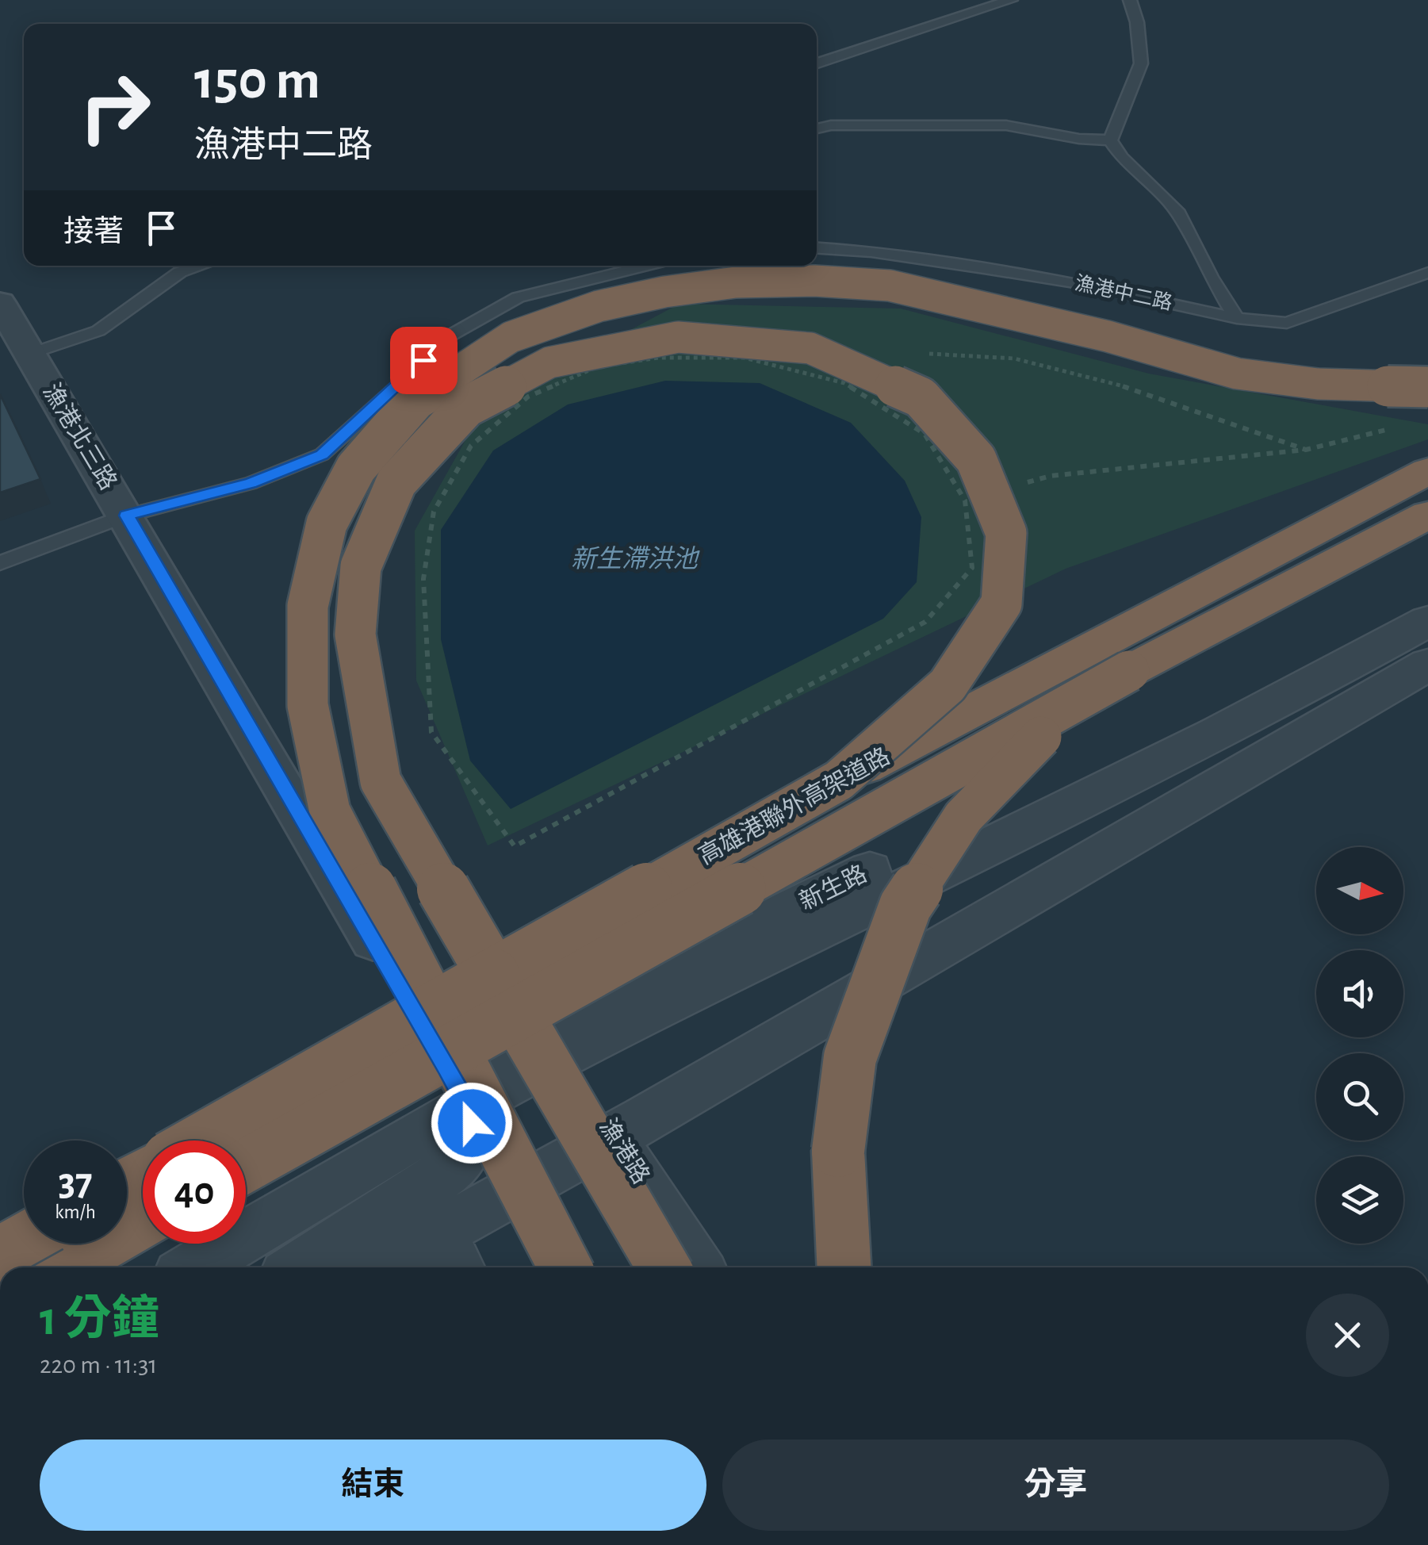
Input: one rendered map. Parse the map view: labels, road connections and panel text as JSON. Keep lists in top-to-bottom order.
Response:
{
  "streets": {
    "highway": ["高雄港聯外高架道路"],
    "street": ["漁港北三路", "新生路", "漁港路"],
    "lane": ["漁港中二路"]
  },
  "crossings": [
    ["漁港北三路", "新生路"],
    ["新生路", "漁港路"]
  ],
  "water": ["新生滯洪池"],
  "north": "right",
  "page": {
    "turn": ["150 m", "漁港中二路"],
    "then": "接著",
    "speed": "37 km/h",
    "limit": "40",
    "heading": ["1 分鐘", "220 m · 11:31"],
    "buttons": ["結束", "分享"]
  }
}
